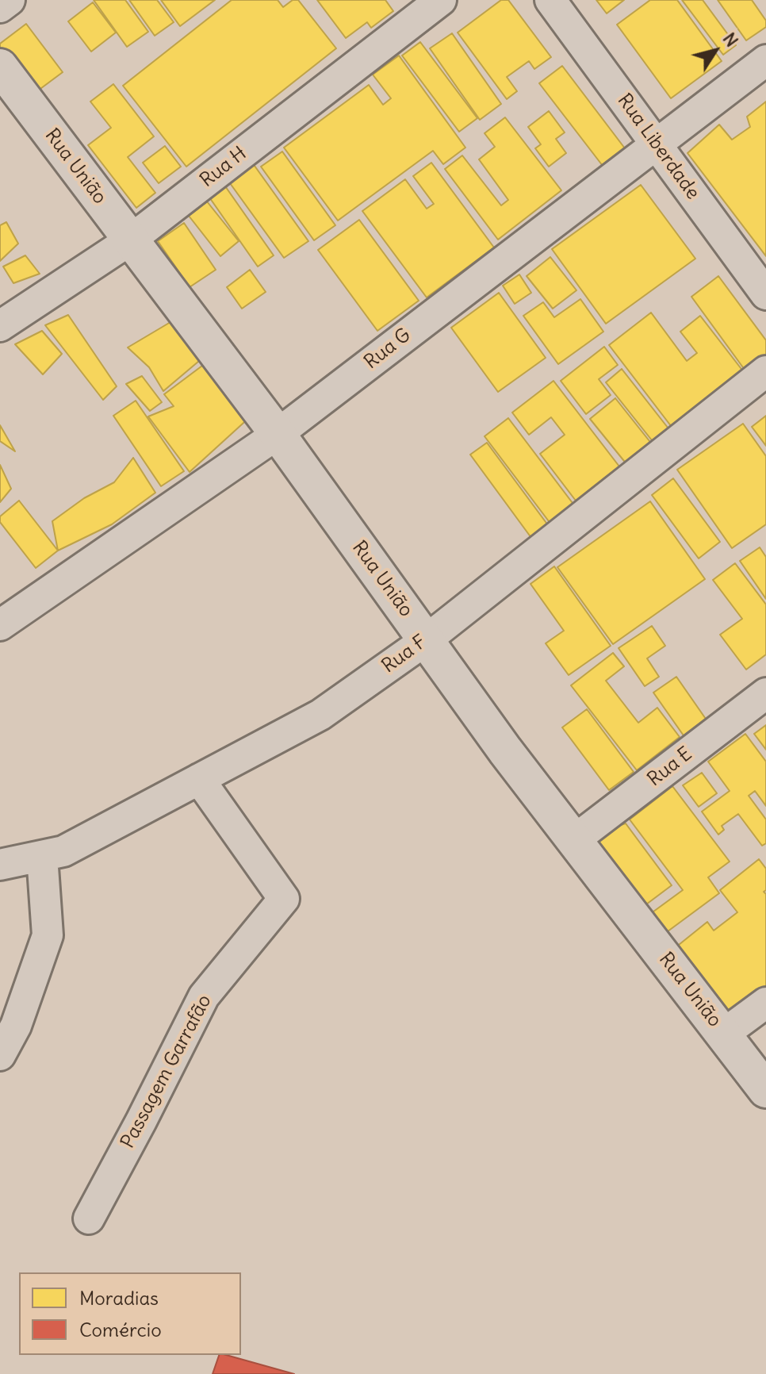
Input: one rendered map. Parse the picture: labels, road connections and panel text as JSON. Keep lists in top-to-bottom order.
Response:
{
  "streets": {
    "main road": ["Rua União"],
    "street": [
      "Rua Liberdade",
      "Rua H",
      "Rua G",
      "Rua F",
      "Rua E",
      "Passagem Garrafão"
    ]
  },
  "crossings": [
    ["Rua Liberdade", "Rua G"],
    ["Rua União", "Rua H"],
    ["Rua União", "Rua G"],
    ["Rua União", "Rua F"],
    ["Rua União", "Rua E"],
    ["Rua F", "Passagem Garrafão"]
  ],
  "legend": ["Moradias", "Comércio"],
  "north": "top right"
}
